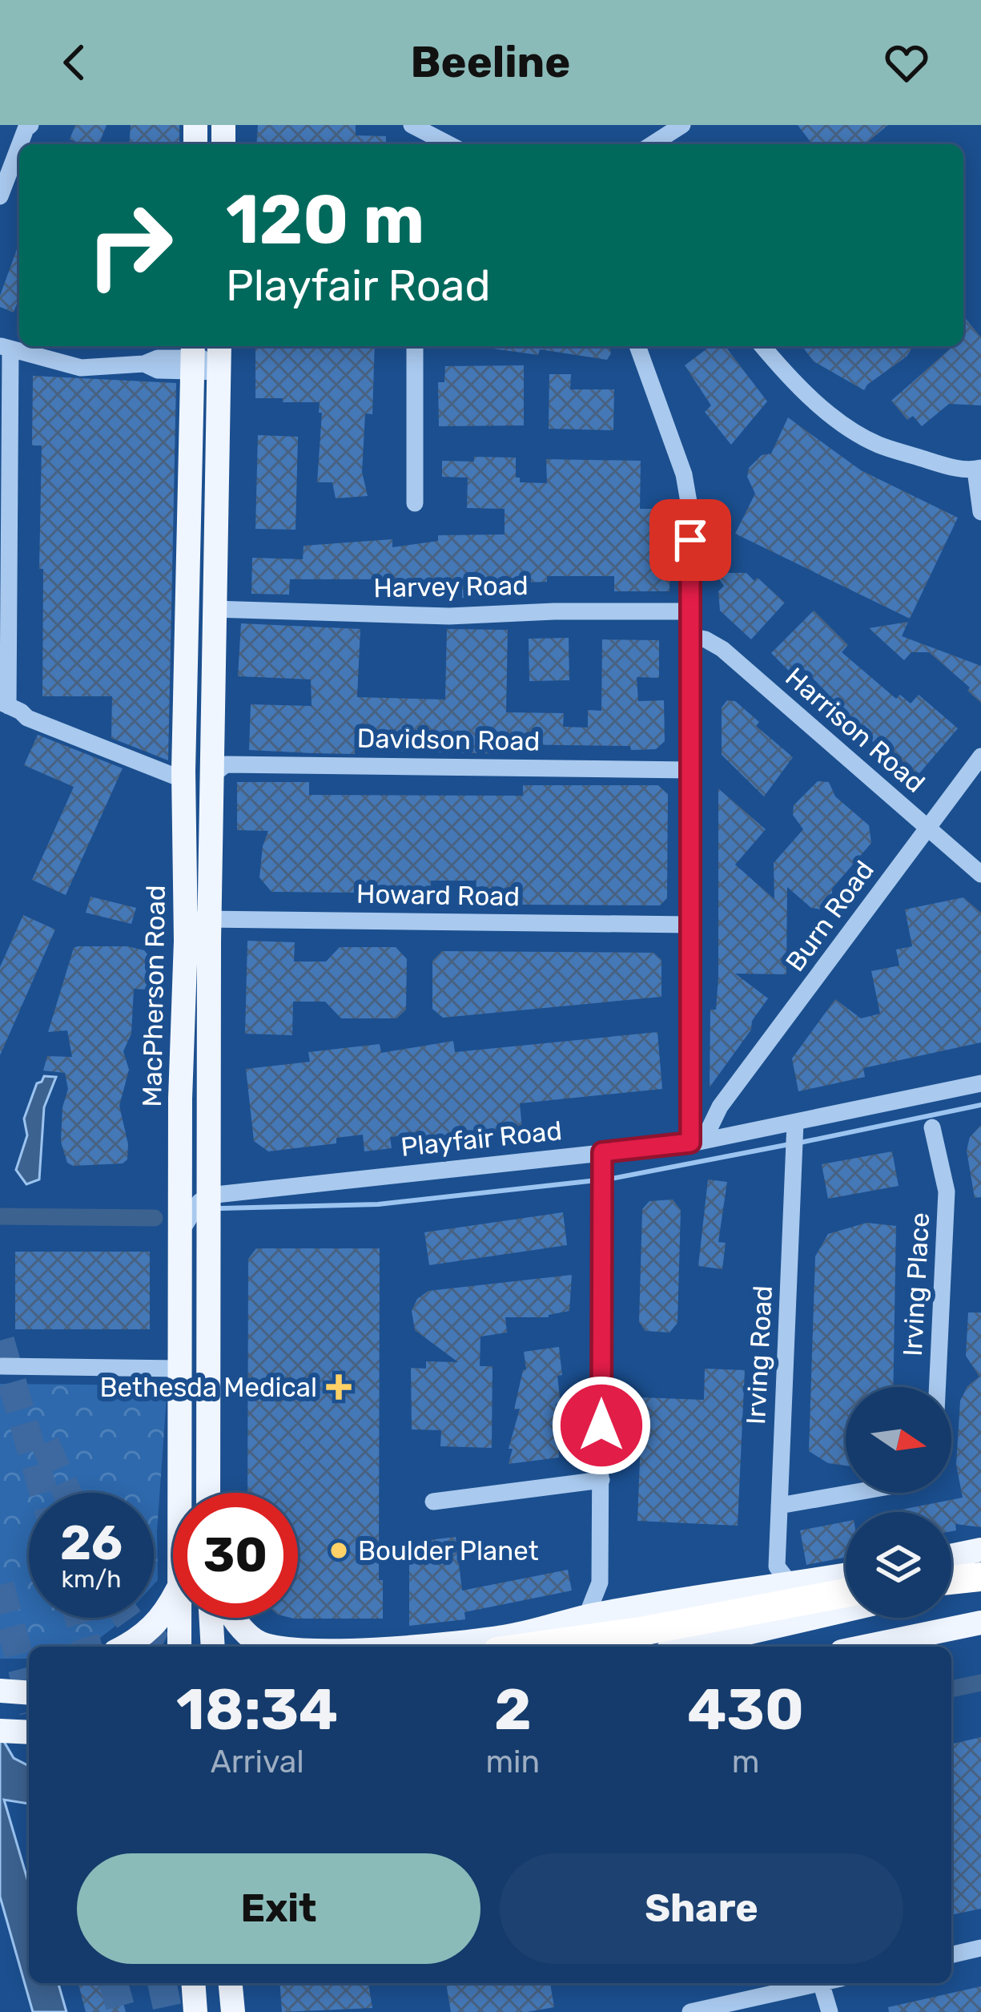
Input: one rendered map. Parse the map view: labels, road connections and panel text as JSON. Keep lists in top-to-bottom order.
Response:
{
  "streets": {
    "main road": ["MacPherson Road"],
    "street": [
      "Harvey Road",
      "Harrison Road",
      "Davidson Road",
      "Howard Road",
      "Burn Road",
      "Playfair Road",
      "Irving Place",
      "Irving Road"
    ]
  },
  "crossings": [
    ["Harvey Road", "MacPherson Road"],
    ["Harrison Road", "Burn Road"],
    ["Davidson Road", "MacPherson Road"],
    ["Howard Road", "MacPherson Road"],
    ["Burn Road", "Playfair Road"],
    ["MacPherson Road", "Playfair Road"],
    ["Playfair Road", "Irving Road"]
  ],
  "places": {
    "health": ["Bethesda Medical"],
    "other": ["Boulder Planet"]
  },
  "north": "right",
  "page": {
    "header": "Beeline",
    "turn": ["120 m", "Playfair Road"],
    "speed": "26 km/h",
    "limit": "30",
    "eta": [
      "18:34",
      "Arrival",
      "2",
      "min",
      "430",
      "m"
    ],
    "buttons": ["Exit", "Share"]
  }
}
